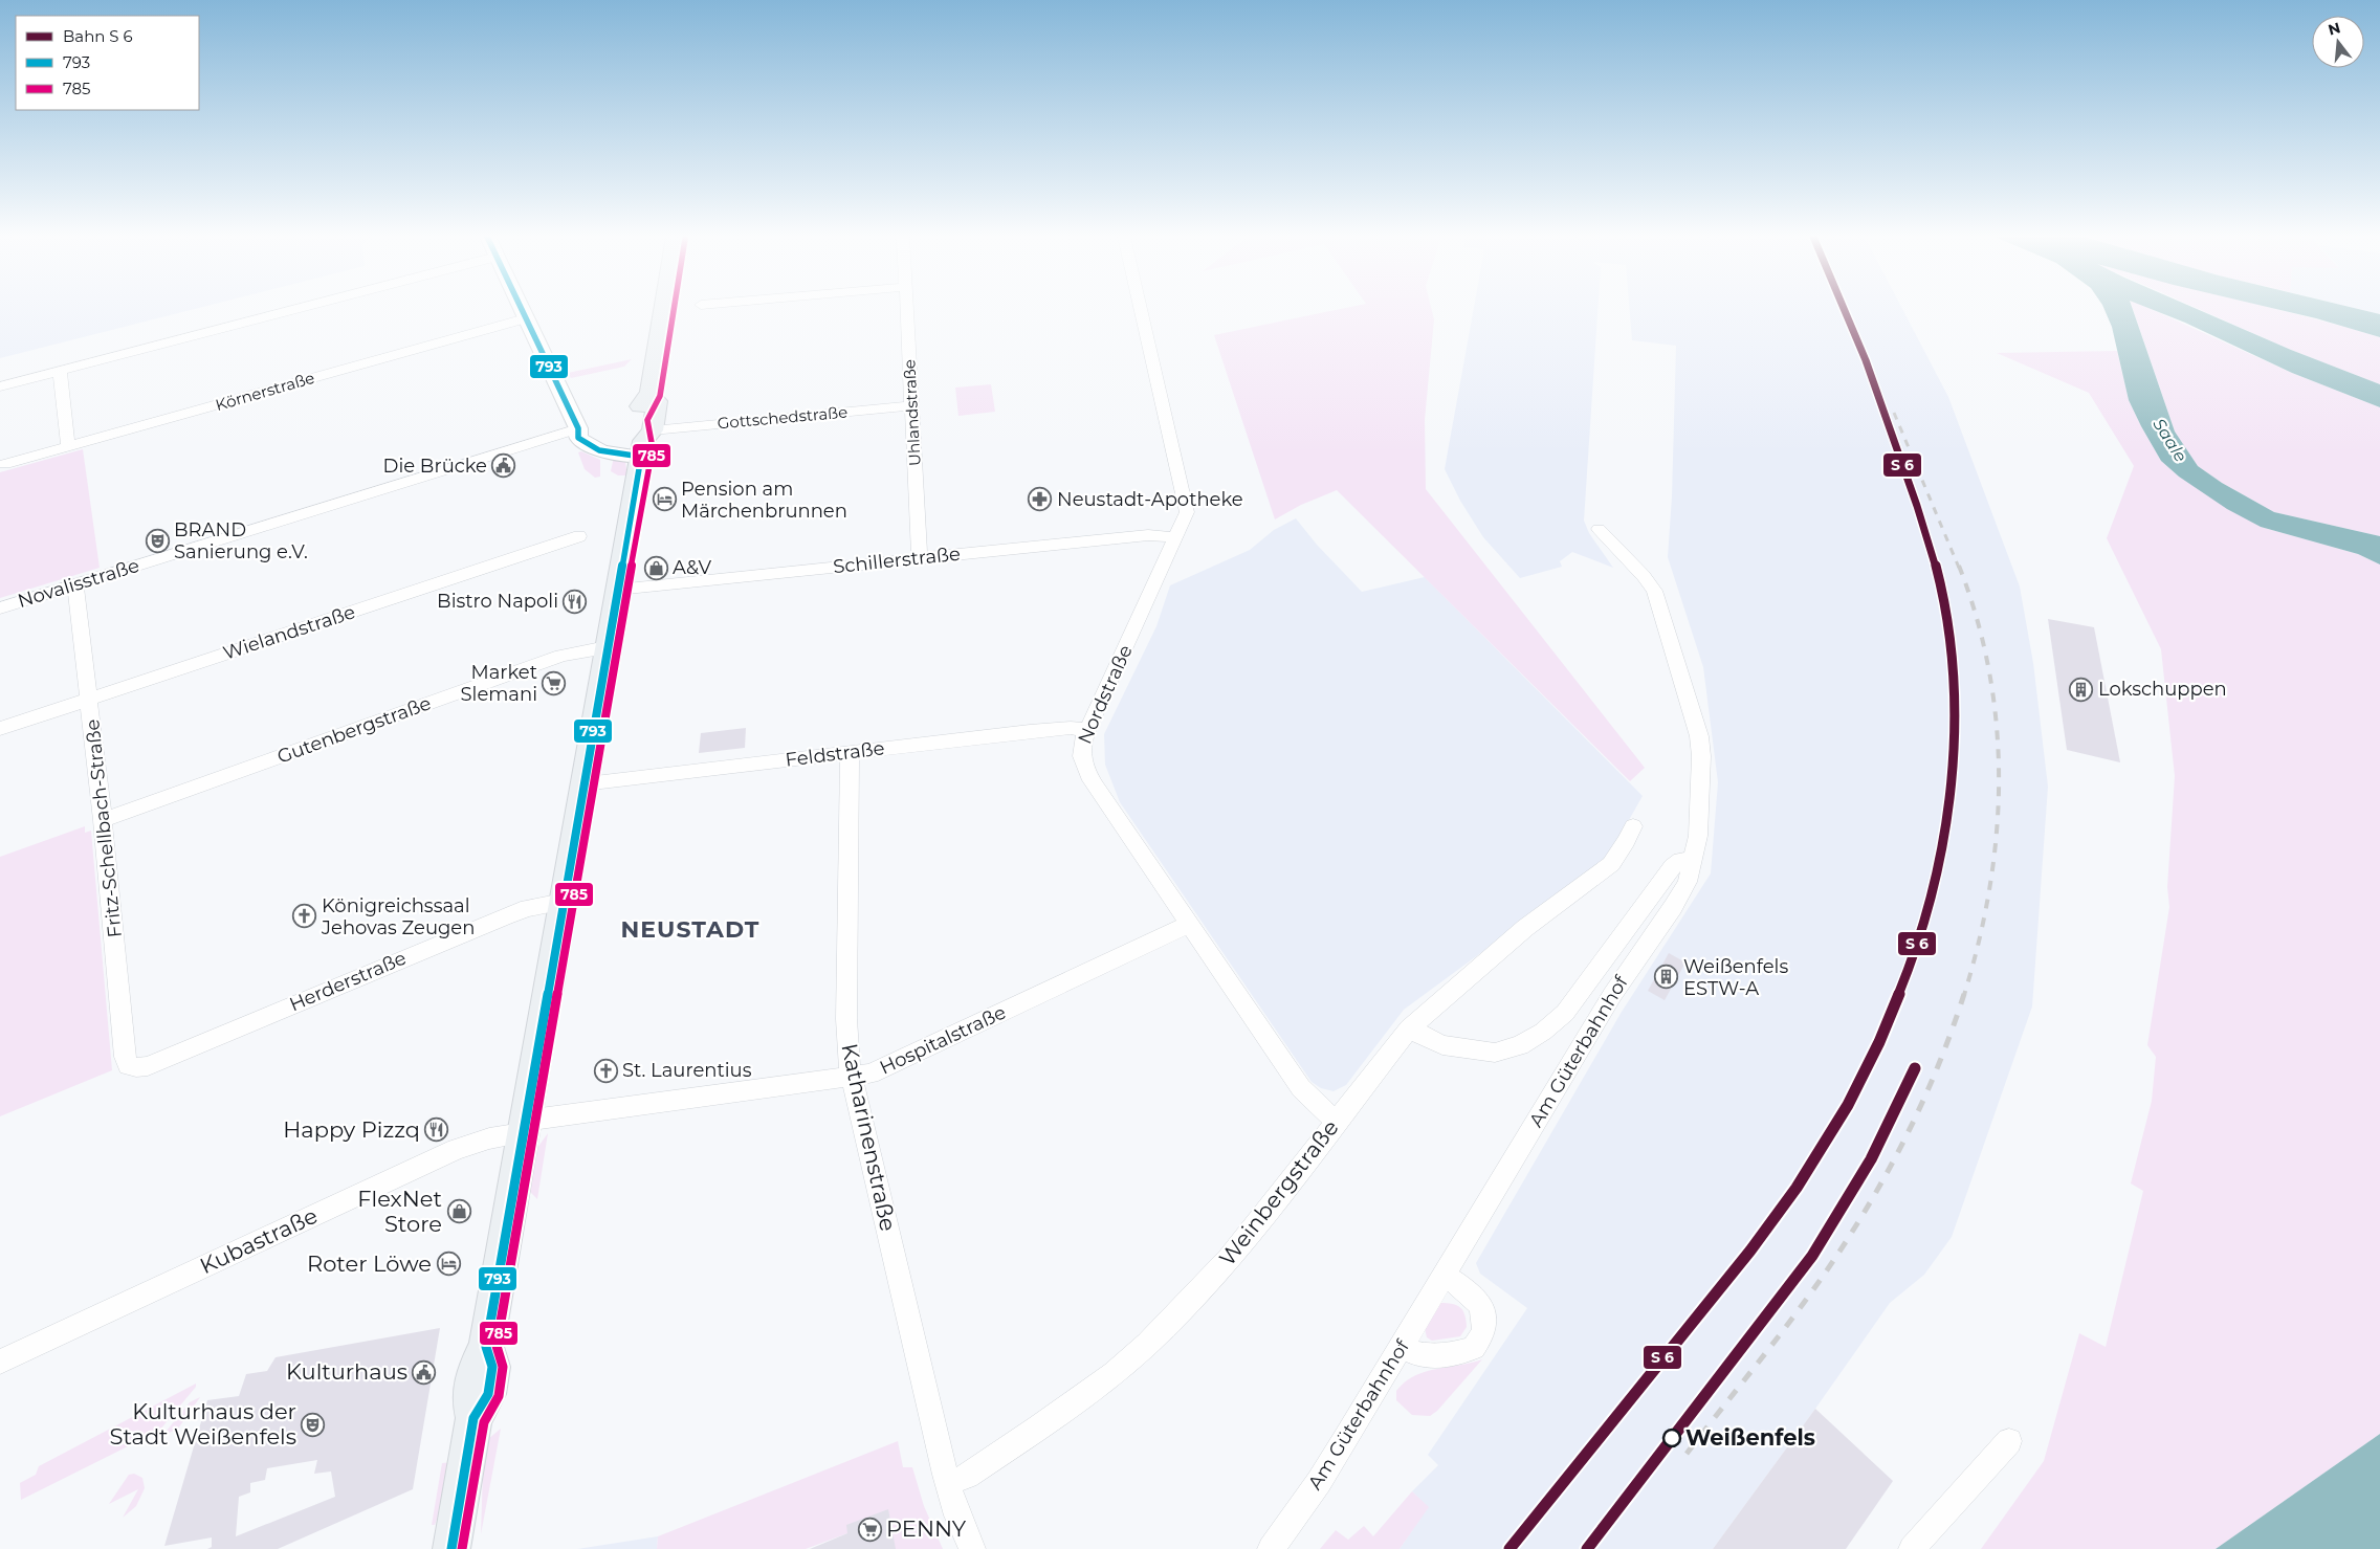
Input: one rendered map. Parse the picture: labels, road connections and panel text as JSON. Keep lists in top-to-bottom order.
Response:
{
  "streets": {
    "street": [
      "Körnerstraße",
      "Uhlandstraße",
      "Gottschedstraße",
      "Schillerstraße",
      "Novalisstraße",
      "Wielandstraße",
      "Nordstraße",
      "Gutenbergstraße",
      "Feldstraße",
      "Fritz-Schellbach-Straße",
      "Herderstraße",
      "Hospitalstraße",
      "Am Güterbahnhof",
      "Katharinenstraße",
      "Weinbergstraße",
      "Kubastraße"
    ]
  },
  "crossings": [
    ["Uhlandstraße", "Gottschedstraße"],
    ["Uhlandstraße", "Schillerstraße"],
    ["Schillerstraße", "Nordstraße"],
    ["Novalisstraße", "Fritz-Schellbach-Straße"],
    ["Wielandstraße", "Fritz-Schellbach-Straße"],
    ["Nordstraße", "Feldstraße"],
    ["Nordstraße", "Hospitalstraße"],
    ["Nordstraße", "Weinbergstraße"],
    ["Gutenbergstraße", "Fritz-Schellbach-Straße"],
    ["Feldstraße", "Katharinenstraße"],
    ["Fritz-Schellbach-Straße", "Herderstraße"],
    ["Hospitalstraße", "Katharinenstraße"],
    ["Hospitalstraße", "Kubastraße"],
    ["Katharinenstraße", "Weinbergstraße"]
  ],
  "districts": ["NEUSTADT"],
  "water": ["Saale"],
  "places": {
    "public building": ["Die Brücke", "Kulturhaus"],
    "hotel": ["Pension am Märchenbrunnen", "Roter Löwe"],
    "pharmacy": ["Neustadt-Apotheke"],
    "theatre": ["BRAND Sanierung e.V.", "Kulturhaus der Stadt Weißenfels"],
    "shop": ["A&V", "FlexNet Store"],
    "restaurant": ["Bistro Napoli", "Happy Pizzq"],
    "supermarket": ["Market Slemani", "PENNY"],
    "building": ["Lokschuppen", "Weißenfels ESTW-A"],
    "church": ["Königreichssaal Jehovas Zeugen", "St. Laurentius"],
    "other": ["Weißenfels"]
  },
  "lines": ["transit line 793", "transit line 785"],
  "legend": ["Bahn S 6", "793", "785"],
  "north": "top"
}
